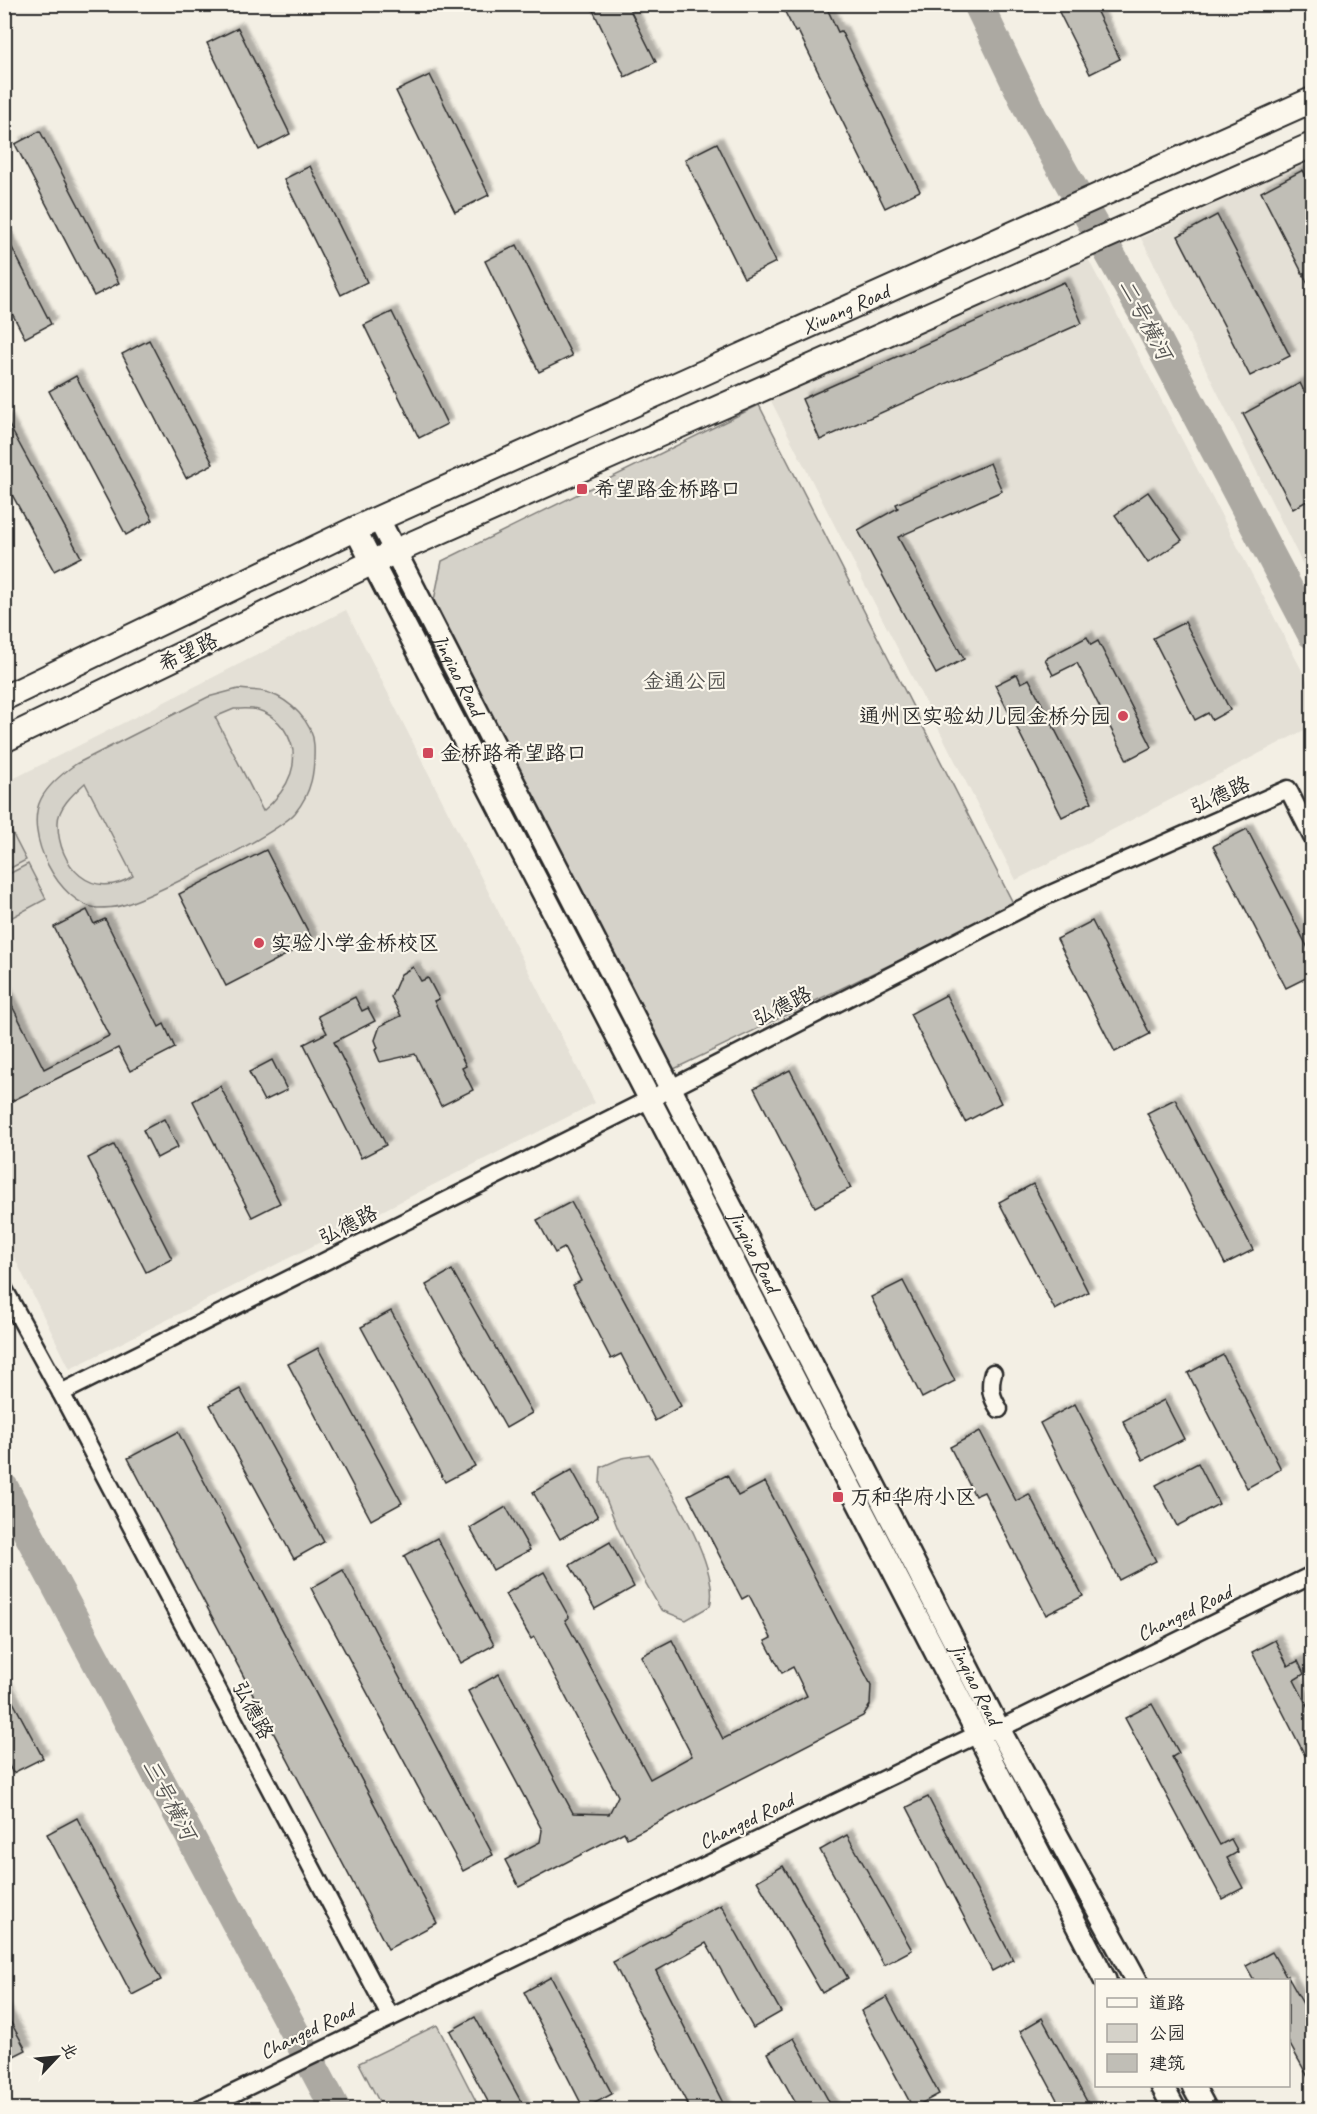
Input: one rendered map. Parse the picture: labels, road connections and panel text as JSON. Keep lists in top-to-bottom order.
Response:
{
  "streets": {
    "main road": ["Xiwang Road", "希望路"],
    "street": ["Jinqiao Road", "弘德路", "Changed Road"]
  },
  "crossings": [
    ["Xiwang Road", "希望路"],
    ["Xiwang Road", "Jinqiao Road"],
    ["希望路", "Jinqiao Road"],
    ["Jinqiao Road", "弘德路"],
    ["Jinqiao Road", "Changed Road"],
    ["弘德路", "Changed Road"]
  ],
  "water": ["二号横河", "三号横河"],
  "parks": ["金通公园"],
  "places": {
    "transit": ["希望路金桥路口", "金桥路希望路口", "万和华府小区"],
    "other": ["通州区实验幼儿园金桥分园", "实验小学金桥校区"]
  },
  "legend": ["道路", "公园", "建筑"],
  "north": "top right"
}
